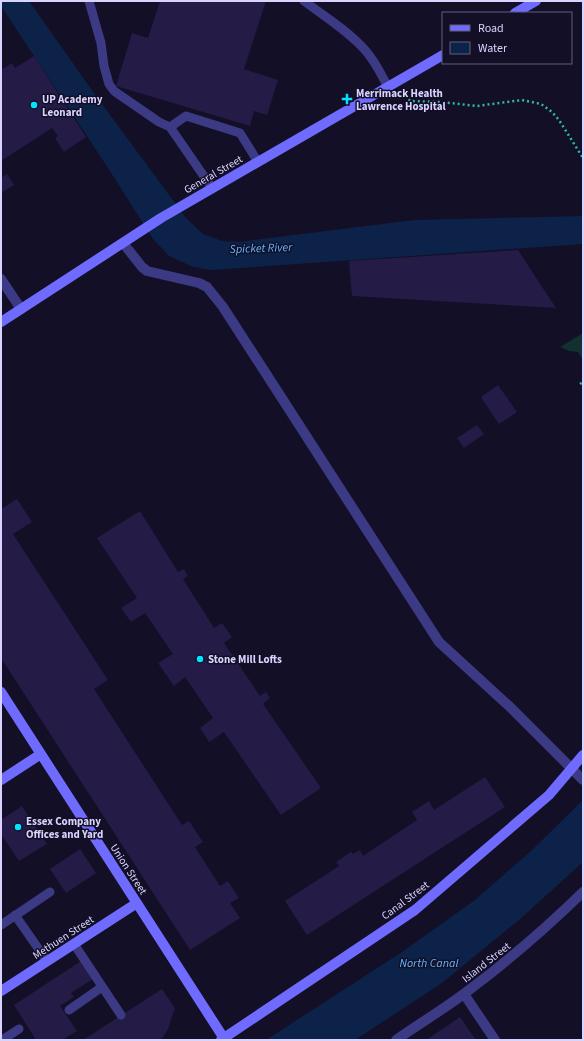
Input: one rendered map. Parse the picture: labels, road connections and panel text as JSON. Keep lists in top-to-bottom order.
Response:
{
  "streets": {
    "main road": [
      "General Street",
      "Union Street",
      "Canal Street",
      "Methuen Street"
    ],
    "street": ["Island Street"]
  },
  "crossings": [
    ["Union Street", "Canal Street"],
    ["Union Street", "Methuen Street"]
  ],
  "water": ["Spicket River", "North Canal"],
  "places": {
    "health": ["Merrimack Health Lawrence Hospital"],
    "other": ["UP Academy Leonard", "Stone Mill Lofts", "Essex Company Offices and Yard"]
  },
  "legend": ["Road", "Water"]
}
